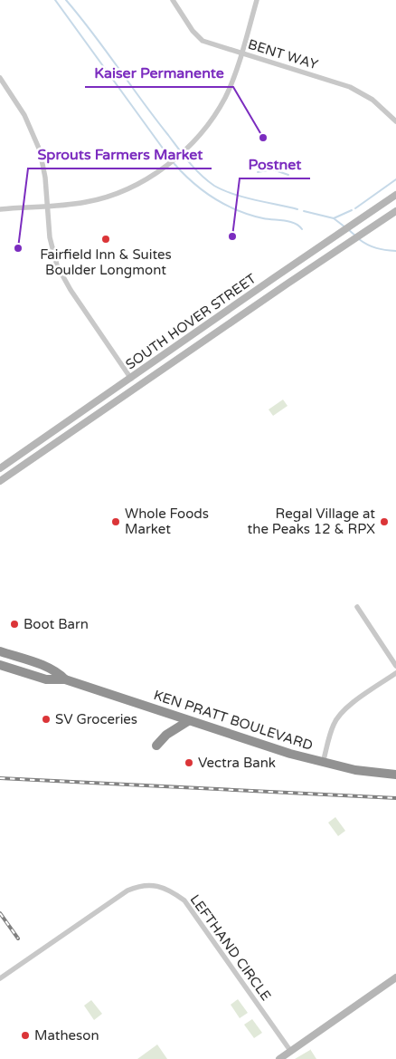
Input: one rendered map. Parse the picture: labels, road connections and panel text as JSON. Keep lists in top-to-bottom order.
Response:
{
  "streets": {
    "highway": ["KEN PRATT BOULEVARD"],
    "main road": ["SOUTH HOVER STREET"],
    "street": ["BENT WAY", "LEFTHAND CIRCLE"]
  },
  "places": [
    "Kaiser Permanente",
    "Postnet",
    "Fairfield Inn & Suites Boulder Longmont",
    "Sprouts Farmers Market",
    "Whole Foods Market",
    "Regal Village at the Peaks 12 & RPX",
    "Boot Barn",
    "SV Groceries",
    "Vectra Bank",
    "Matheson"
  ]
}
